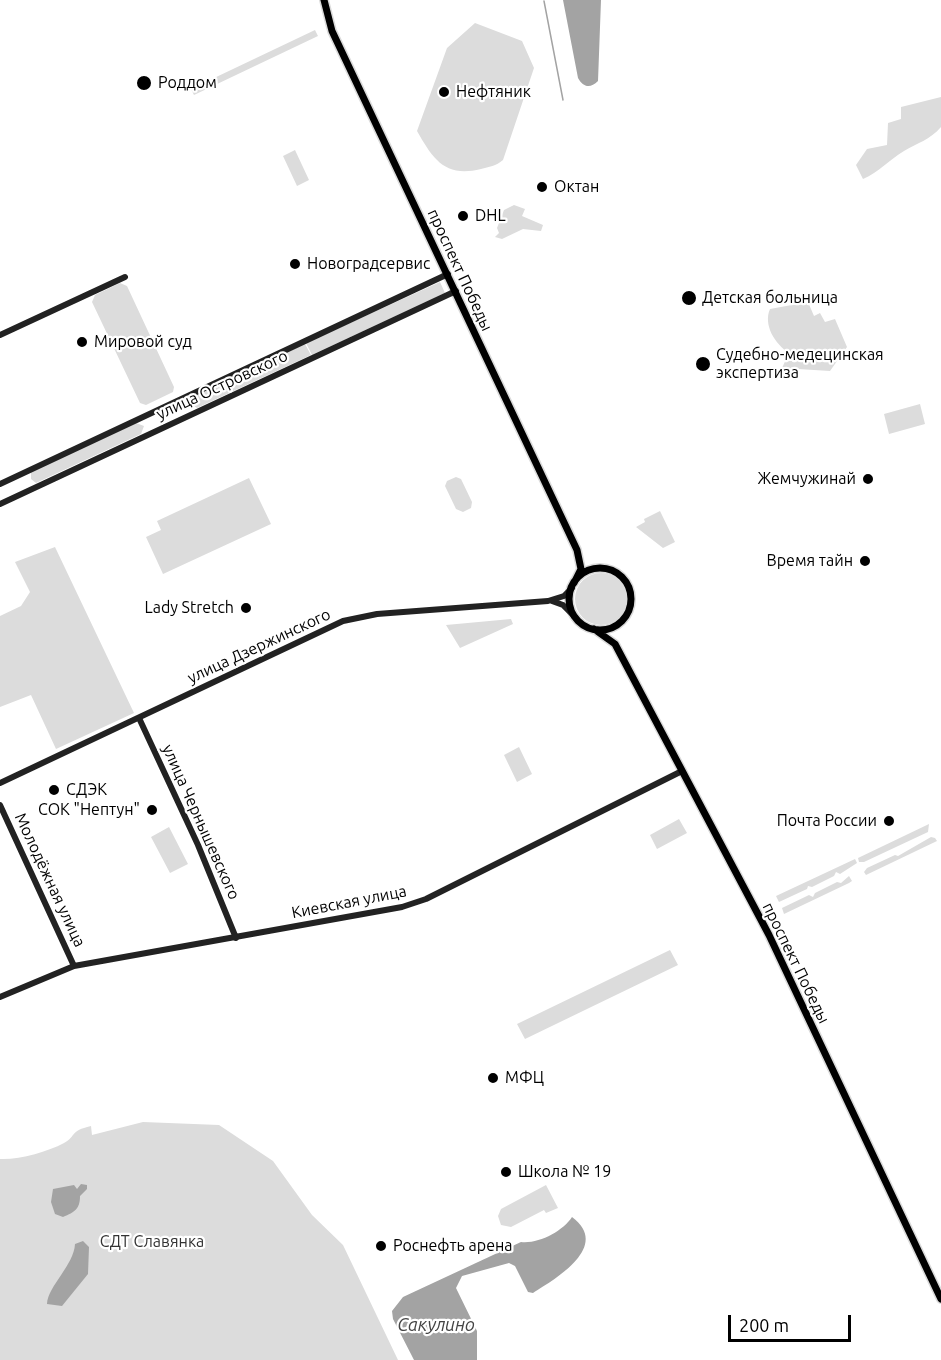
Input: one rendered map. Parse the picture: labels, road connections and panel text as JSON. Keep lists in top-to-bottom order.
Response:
{
  "streets": {
    "main road": [
      "проспект Победы",
      "улица Островского",
      "улица Дзержинского",
      "улица Чернышевского",
      "Молодёжная улица",
      "Киевская улица"
    ]
  },
  "crossings": [
    ["проспект Победы", "улица Островского"],
    ["проспект Победы", "улица Дзержинского"],
    ["проспект Победы", "Киевская улица"],
    ["улица Дзержинского", "улица Чернышевского"],
    ["улица Чернышевского", "Киевская улица"],
    ["Молодёжная улица", "Киевская улица"]
  ],
  "water": ["Сакулино"],
  "parks": ["СДТ Славянка"],
  "places": [
    "Роддом",
    "Нефтяник",
    "Октан",
    "DHL",
    "Новоградсервис",
    "Детская больница",
    "Мировой суд",
    "Судебно-медецинская экспертиза",
    "Жемчужинай",
    "Время тайн",
    "Lady Stretch",
    "СДЭК",
    "СОК \"Нептун\"",
    "Почта России",
    "МФЦ",
    "Школа № 19",
    "Роснефть арена"
  ],
  "scale_bar": "200 m"
}
